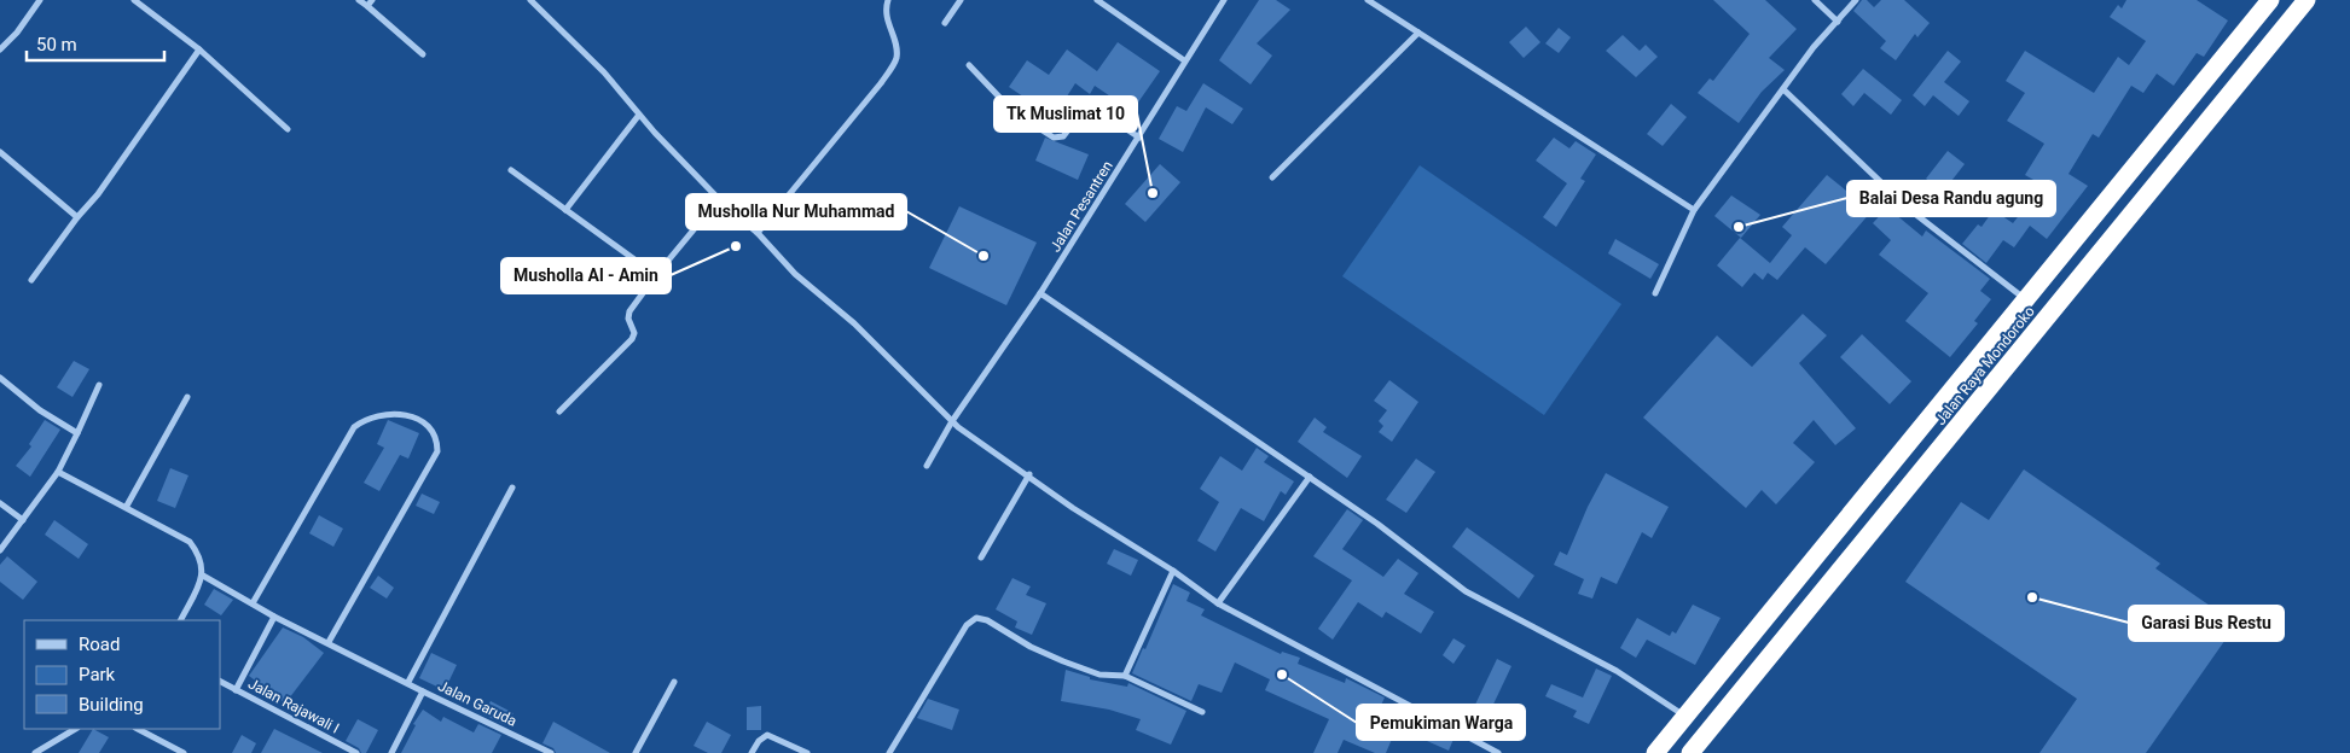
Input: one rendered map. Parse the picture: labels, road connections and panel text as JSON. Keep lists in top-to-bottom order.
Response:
{
  "streets": {
    "highway": ["Jalan Raya Mondoroko"],
    "street": ["Jalan Pesantren", "Jalan Garuda", "Jalan Rajawali I"]
  },
  "places": [
    "Tk Muslimat 10",
    "Balai Desa Randu agung",
    "Musholla Al - Amin",
    "Musholla Nur Muhammad",
    "Garasi Bus Restu",
    "Pemukiman Warga"
  ],
  "legend": ["Road", "Park", "Building"],
  "scale_bar": "50 m"
}
